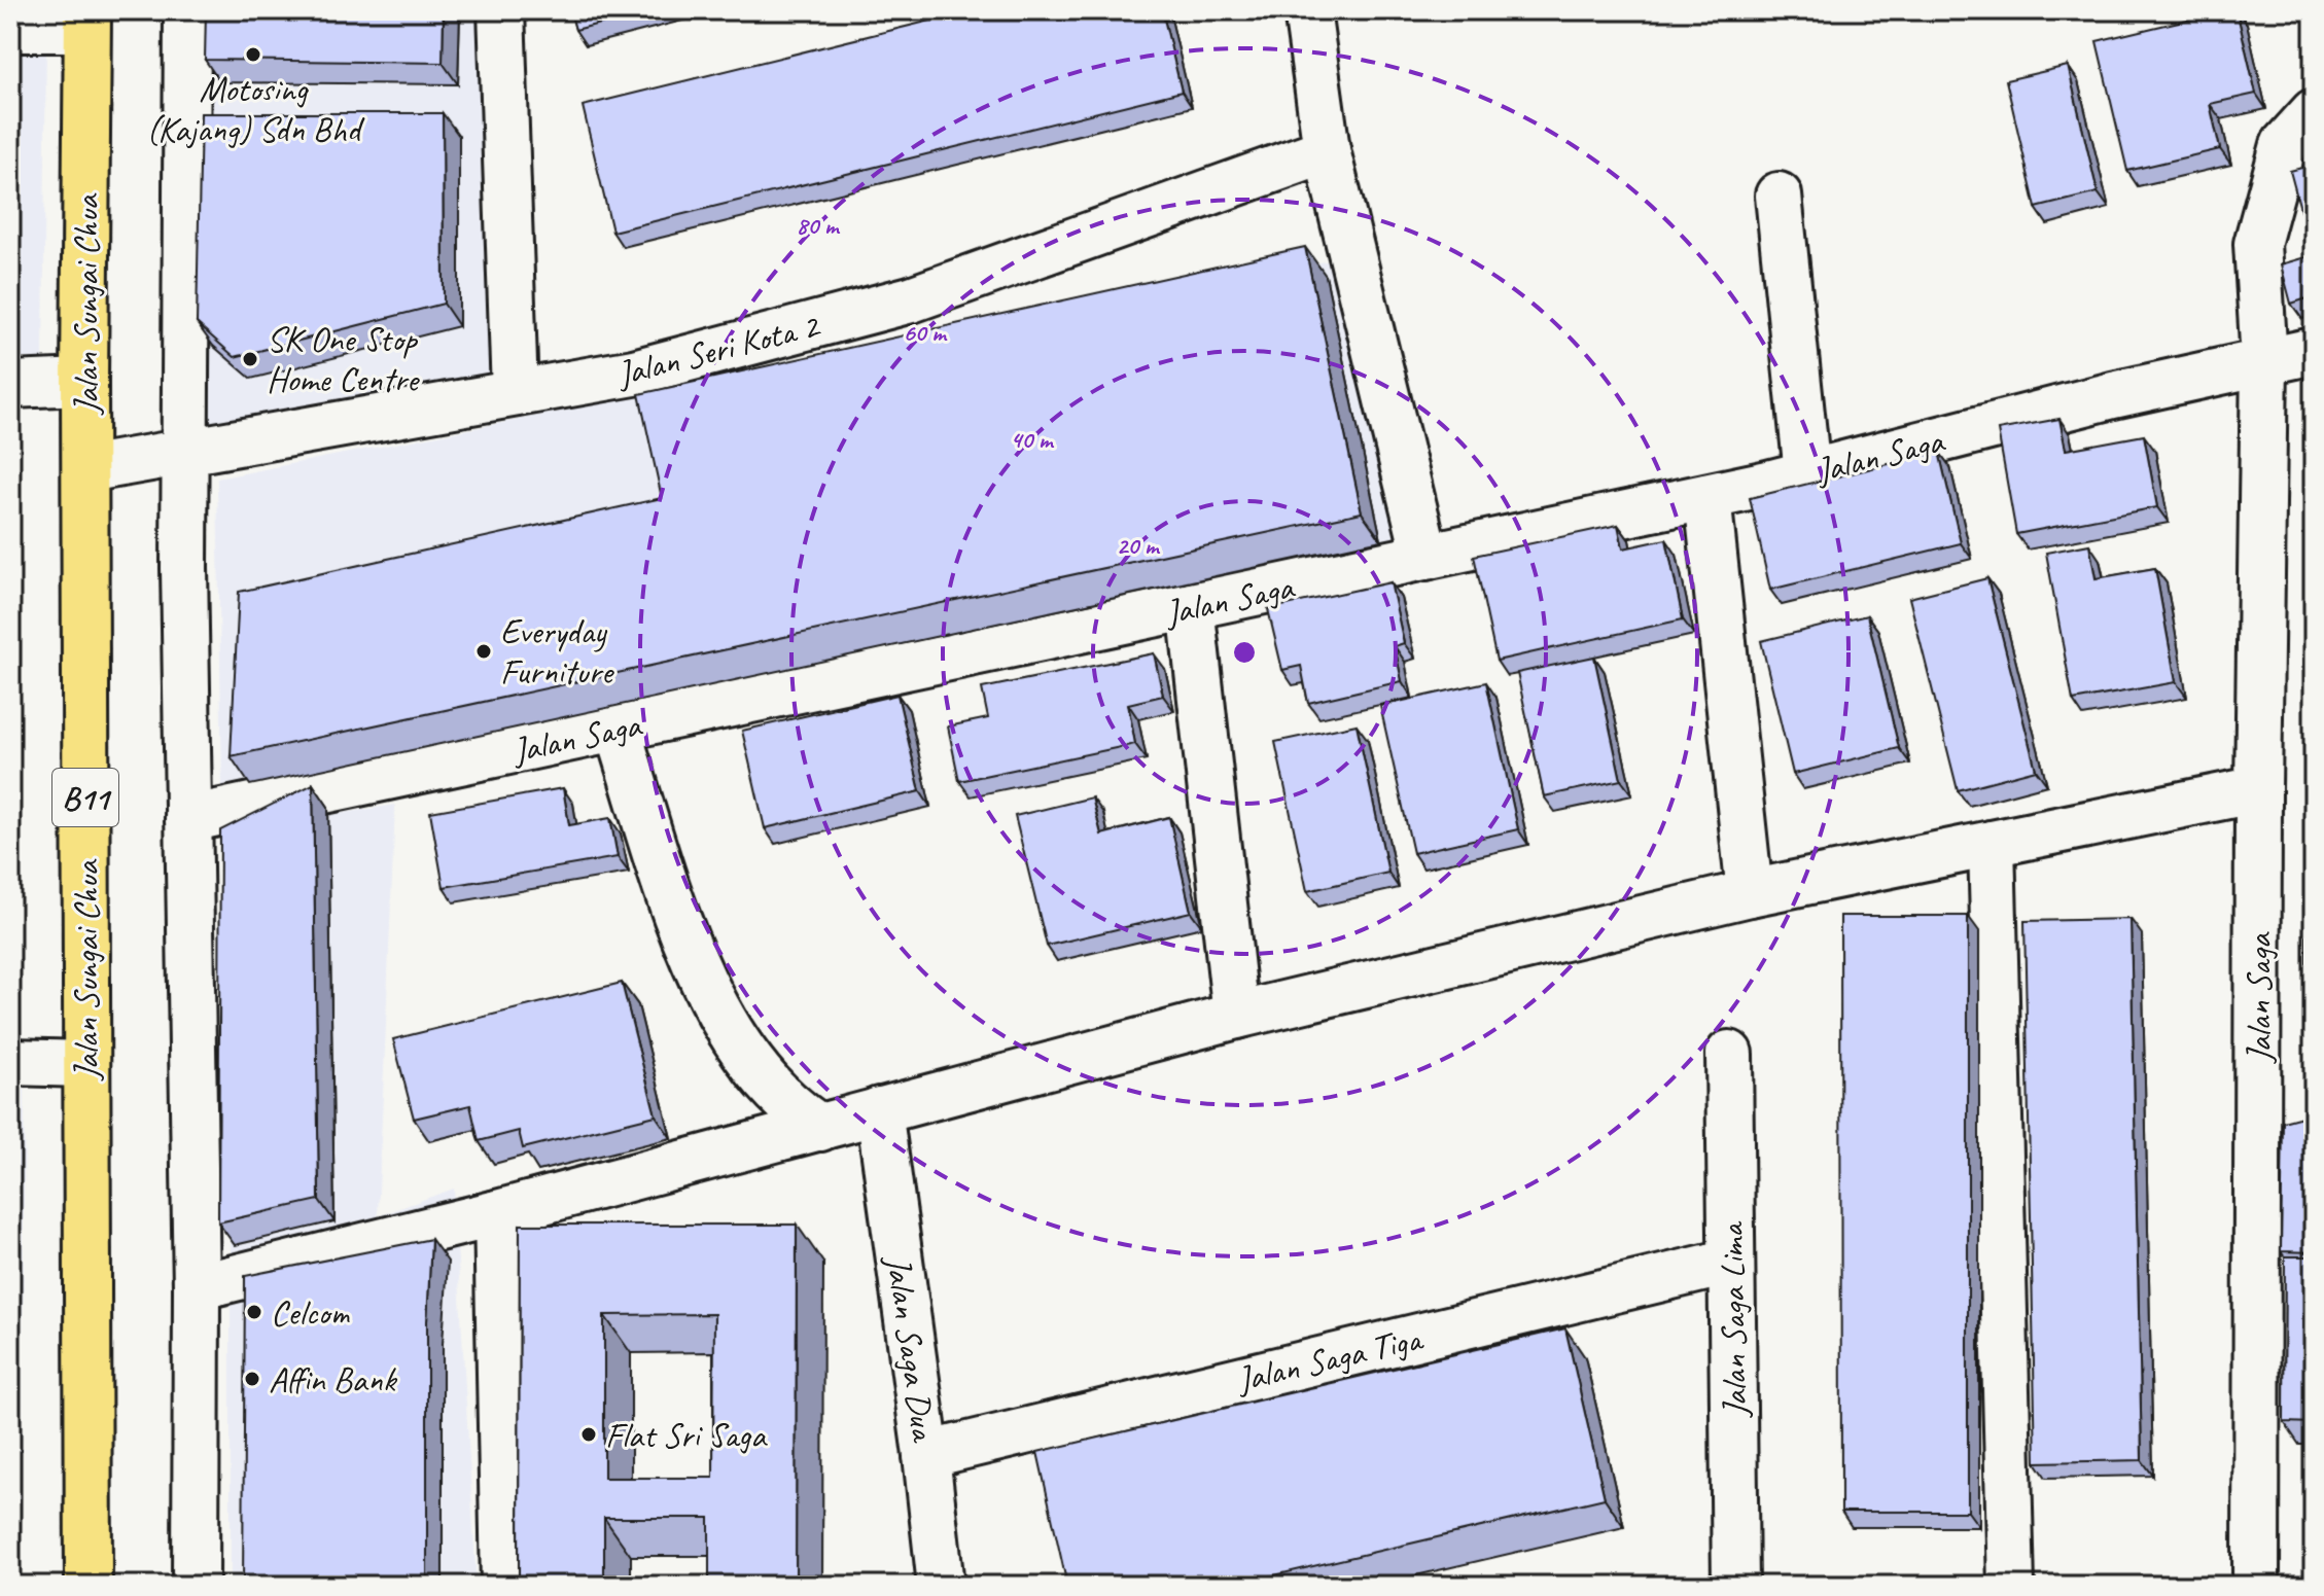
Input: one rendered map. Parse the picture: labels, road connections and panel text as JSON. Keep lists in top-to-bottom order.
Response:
{
  "streets": {
    "main road": ["Jalan Sungai Chua", "B11"],
    "street": [
      "Jalan Seri Kota 2",
      "Jalan Saga",
      "Jalan Saga Lima",
      "Jalan Saga Dua",
      "Jalan Saga Tiga"
    ]
  },
  "crossings": [
    ["Jalan Sungai Chua", "Jalan Seri Kota 2"],
    ["Jalan Saga Lima", "Jalan Saga Tiga"],
    ["Jalan Saga Dua", "Jalan Saga Tiga"]
  ],
  "places": [
    "Motosing (Kajang) Sdn Bhd",
    "SK One Stop Home Centre",
    "Everyday Furniture",
    "Celcom",
    "Affin Bank",
    "Flat Sri Saga"
  ],
  "rings": [
    "80 m",
    "60 m",
    "40 m",
    "20 m"
  ]
}
